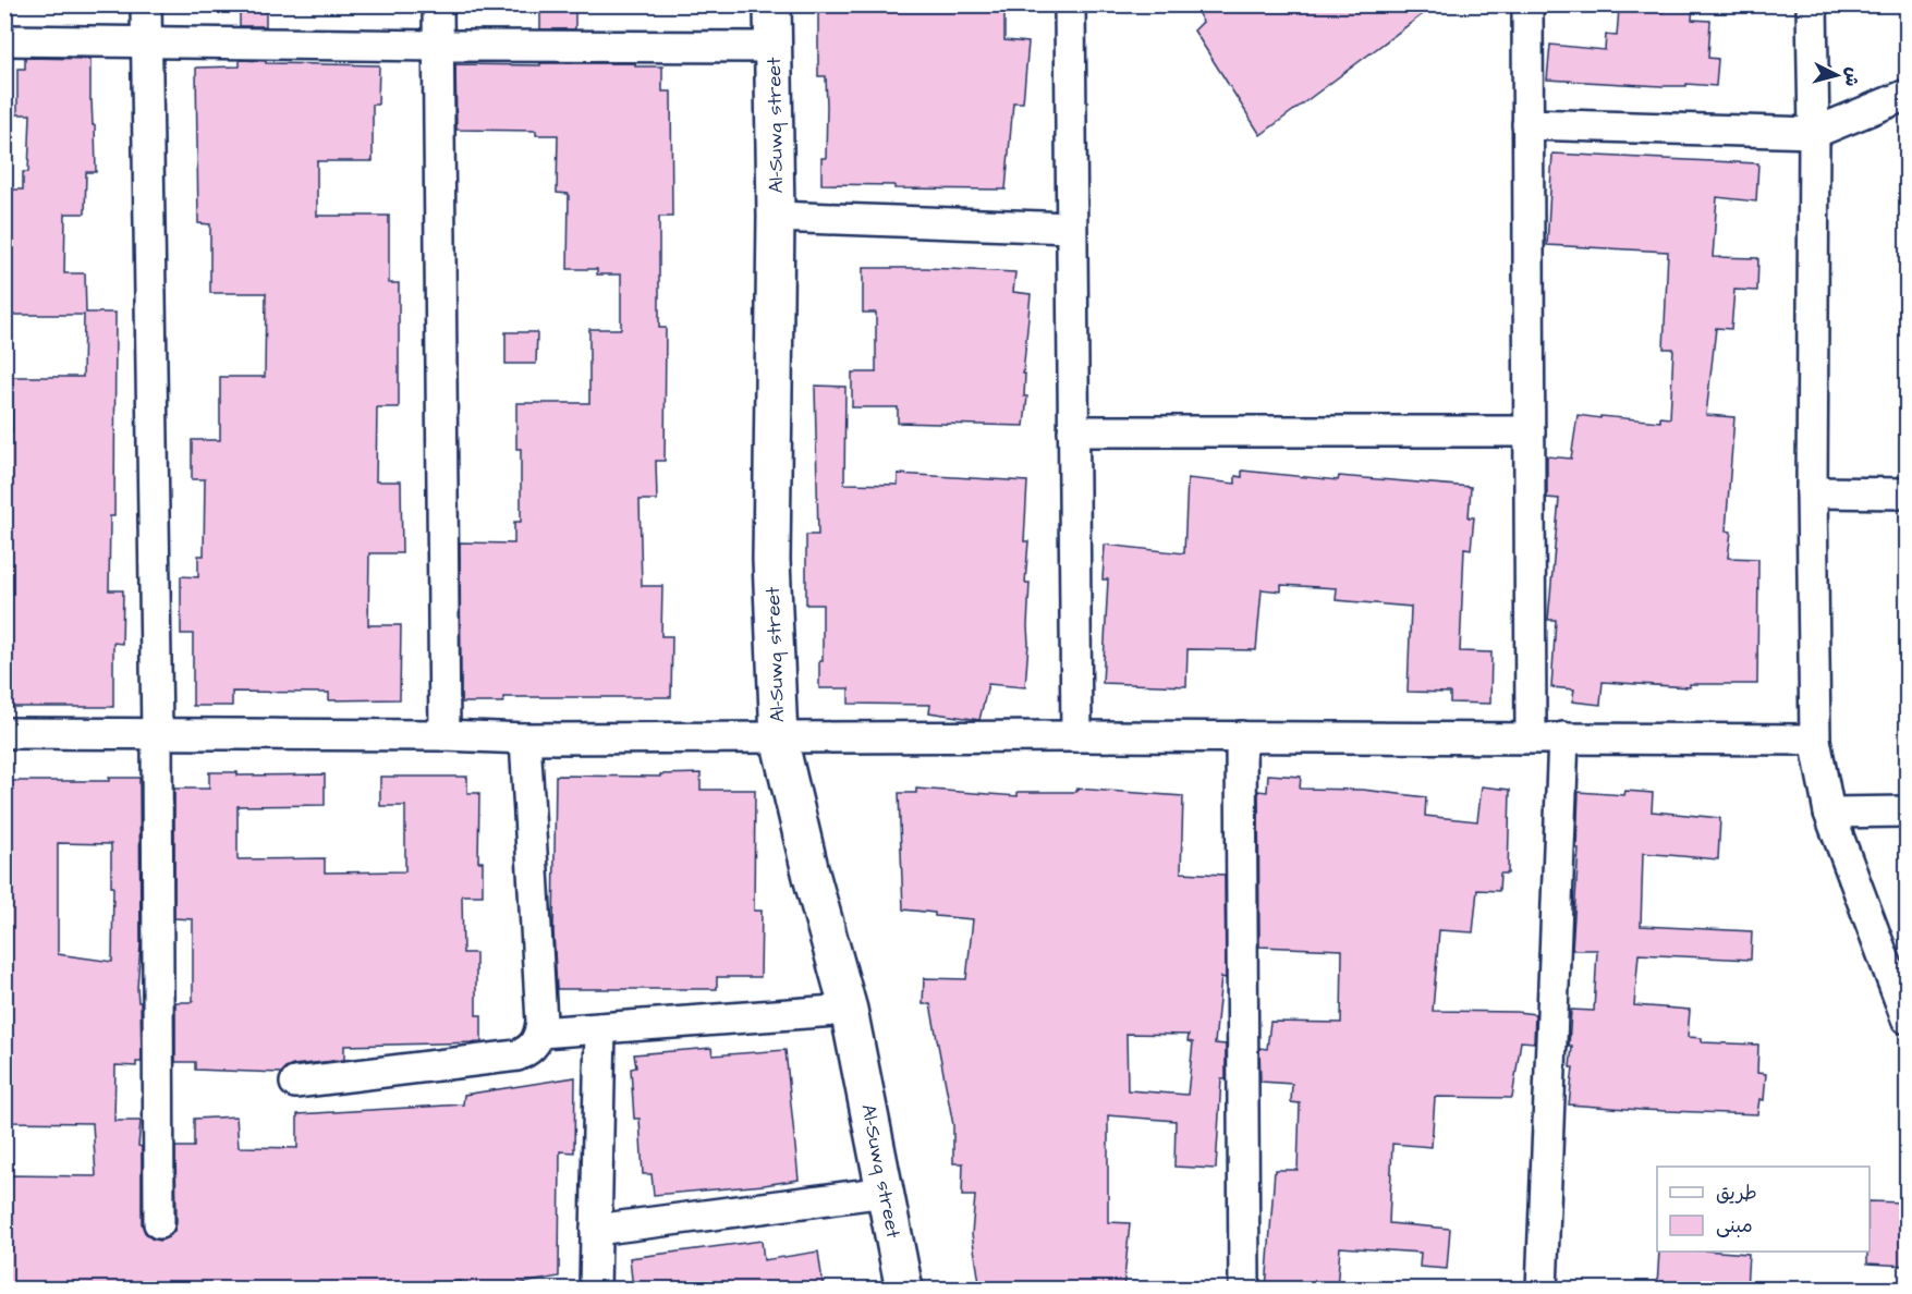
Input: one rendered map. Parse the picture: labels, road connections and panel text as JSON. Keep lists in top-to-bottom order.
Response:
{
  "streets": {
    "street": ["Al-Suwq street"]
  },
  "legend": ["طريق", "مبنى"],
  "north": "right"
}
